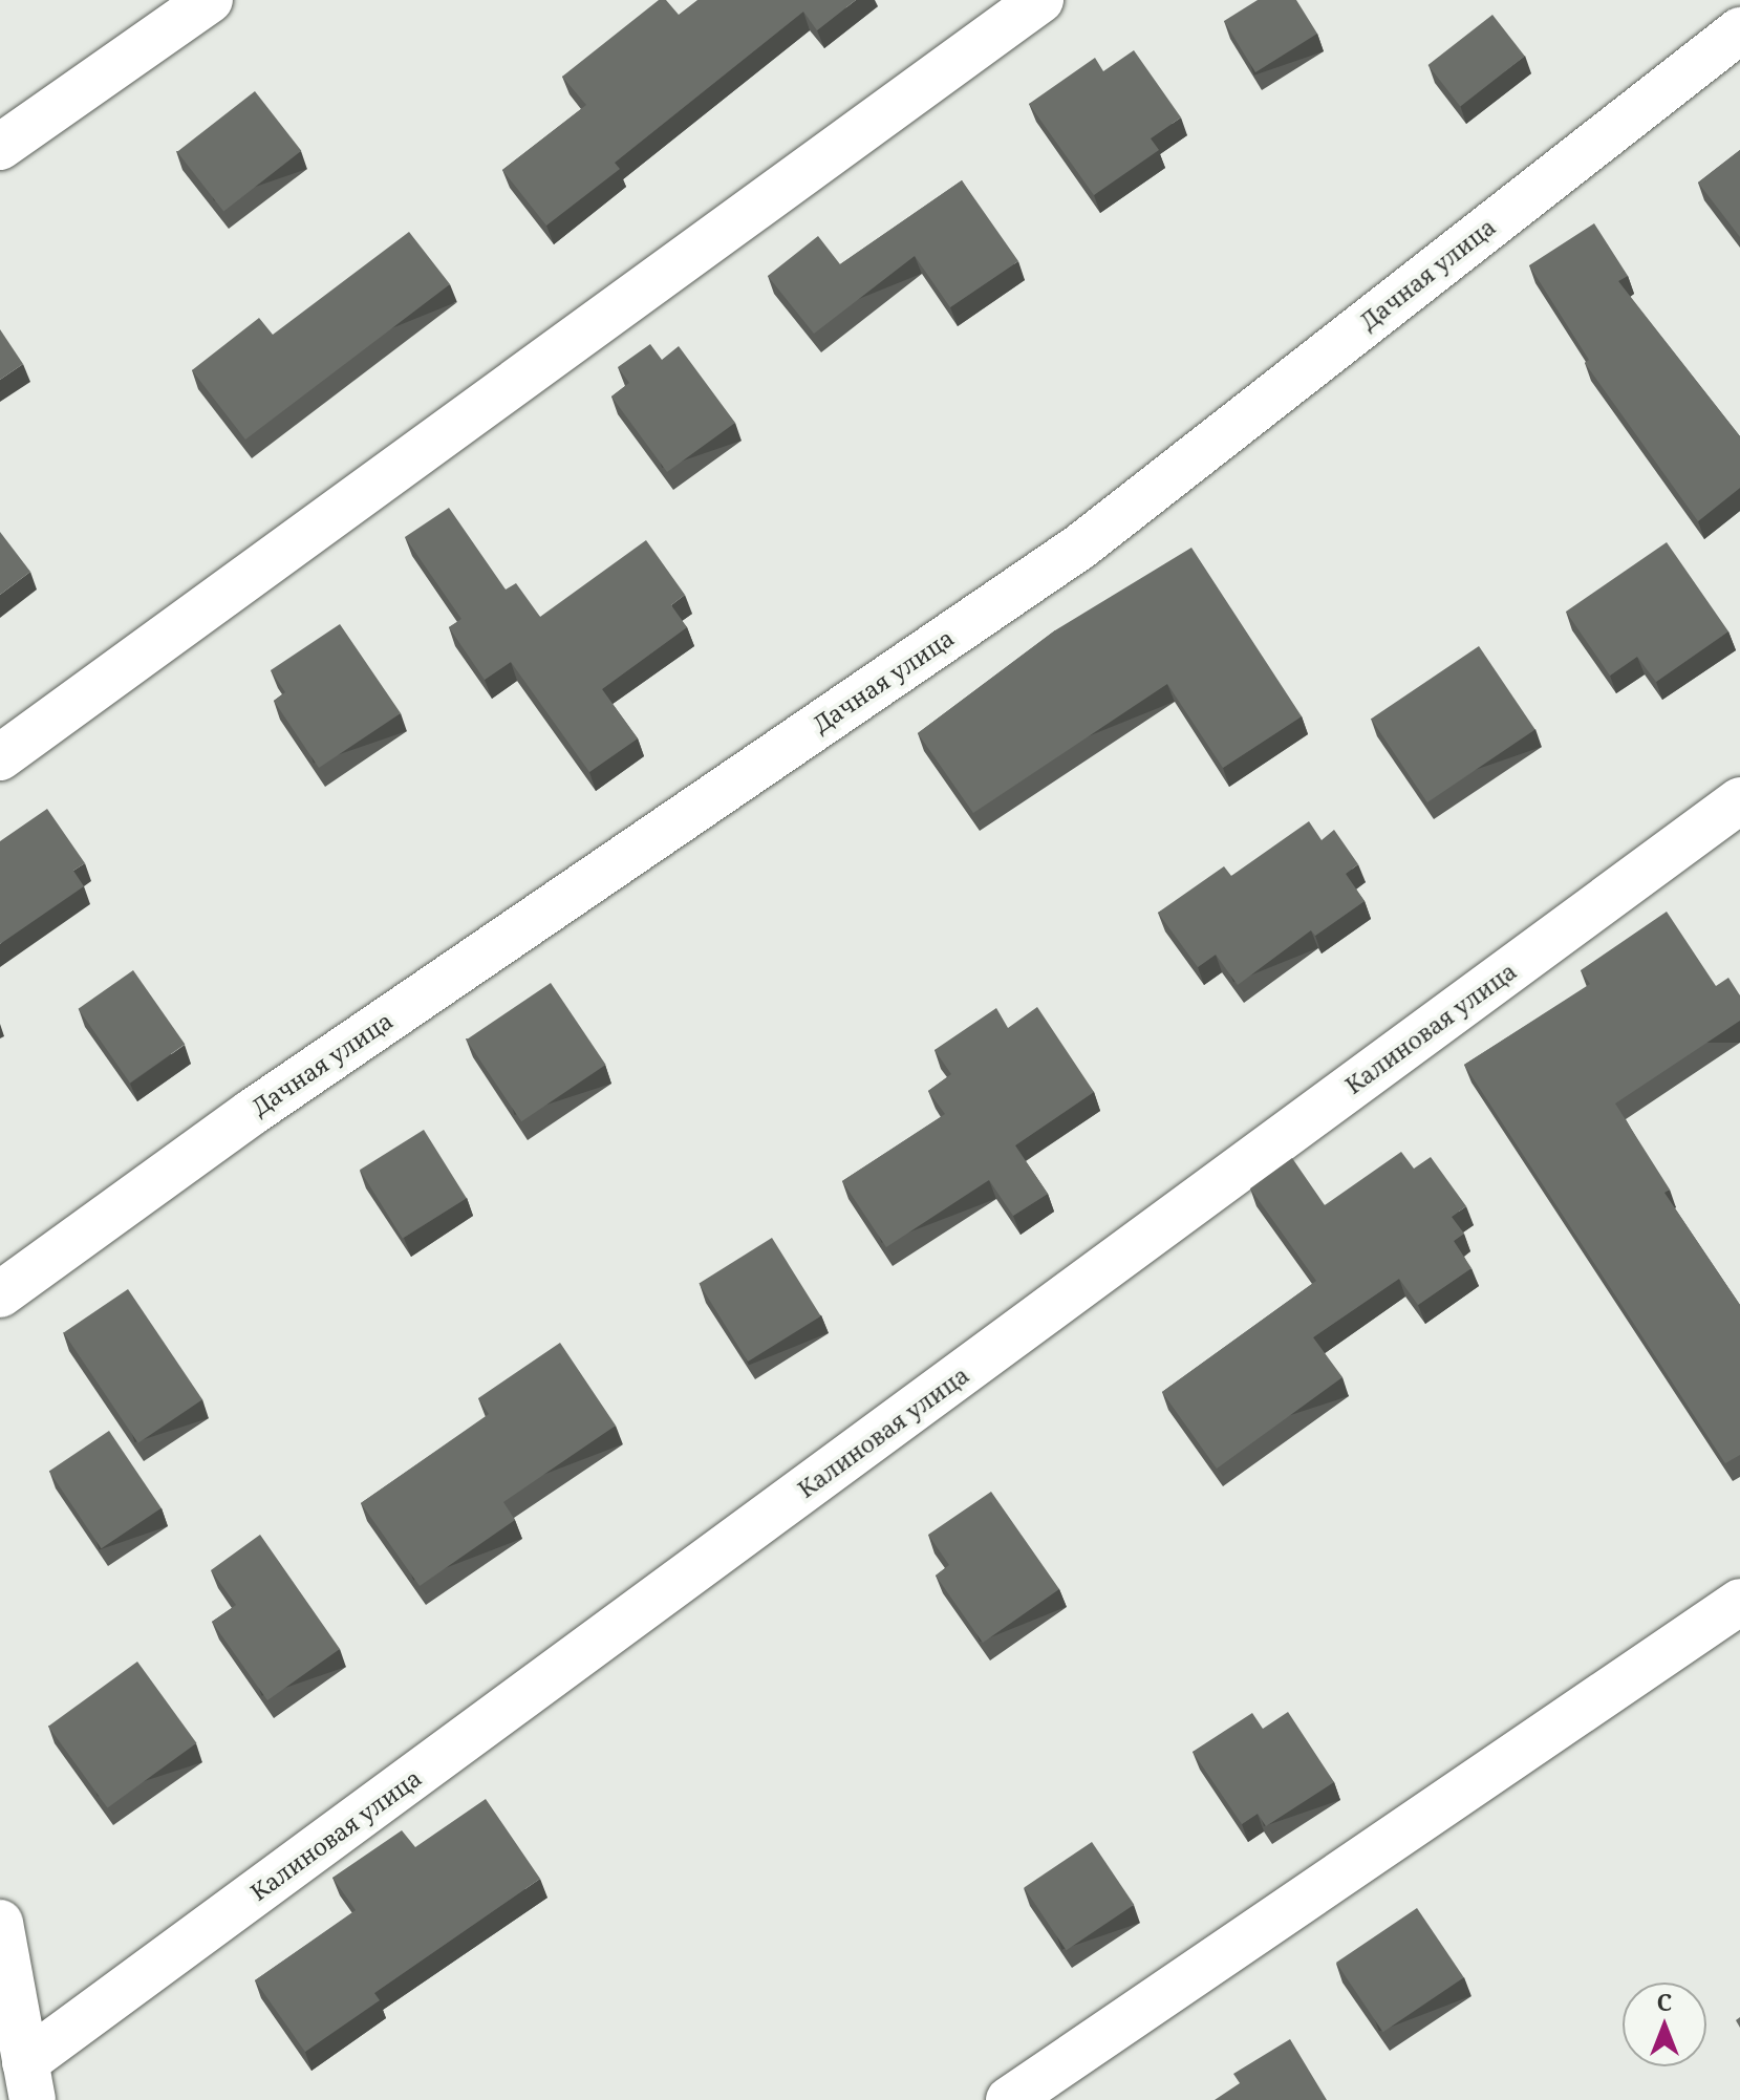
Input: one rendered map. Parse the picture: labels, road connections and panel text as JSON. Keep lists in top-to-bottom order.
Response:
{
  "streets": {
    "street": ["Дачная улица", "Калиновая улица"]
  },
  "north": "top"
}
